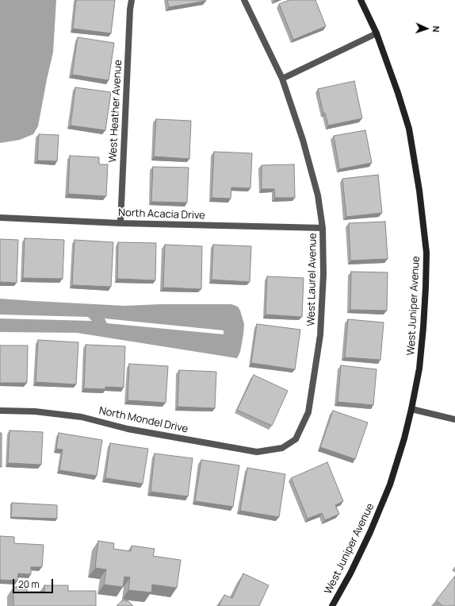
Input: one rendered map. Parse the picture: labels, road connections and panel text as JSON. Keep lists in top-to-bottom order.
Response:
{
  "streets": {
    "street": [
      "West Heather Avenue",
      "North Acacia Drive",
      "West Laurel Avenue",
      "West Juniper Avenue",
      "North Mondel Drive"
    ]
  },
  "crossings": [
    ["West Heather Avenue", "North Acacia Drive"],
    ["North Acacia Drive", "West Laurel Avenue"],
    ["West Laurel Avenue", "North Mondel Drive"]
  ],
  "scale_bar": "20 m",
  "north": "right"
}
